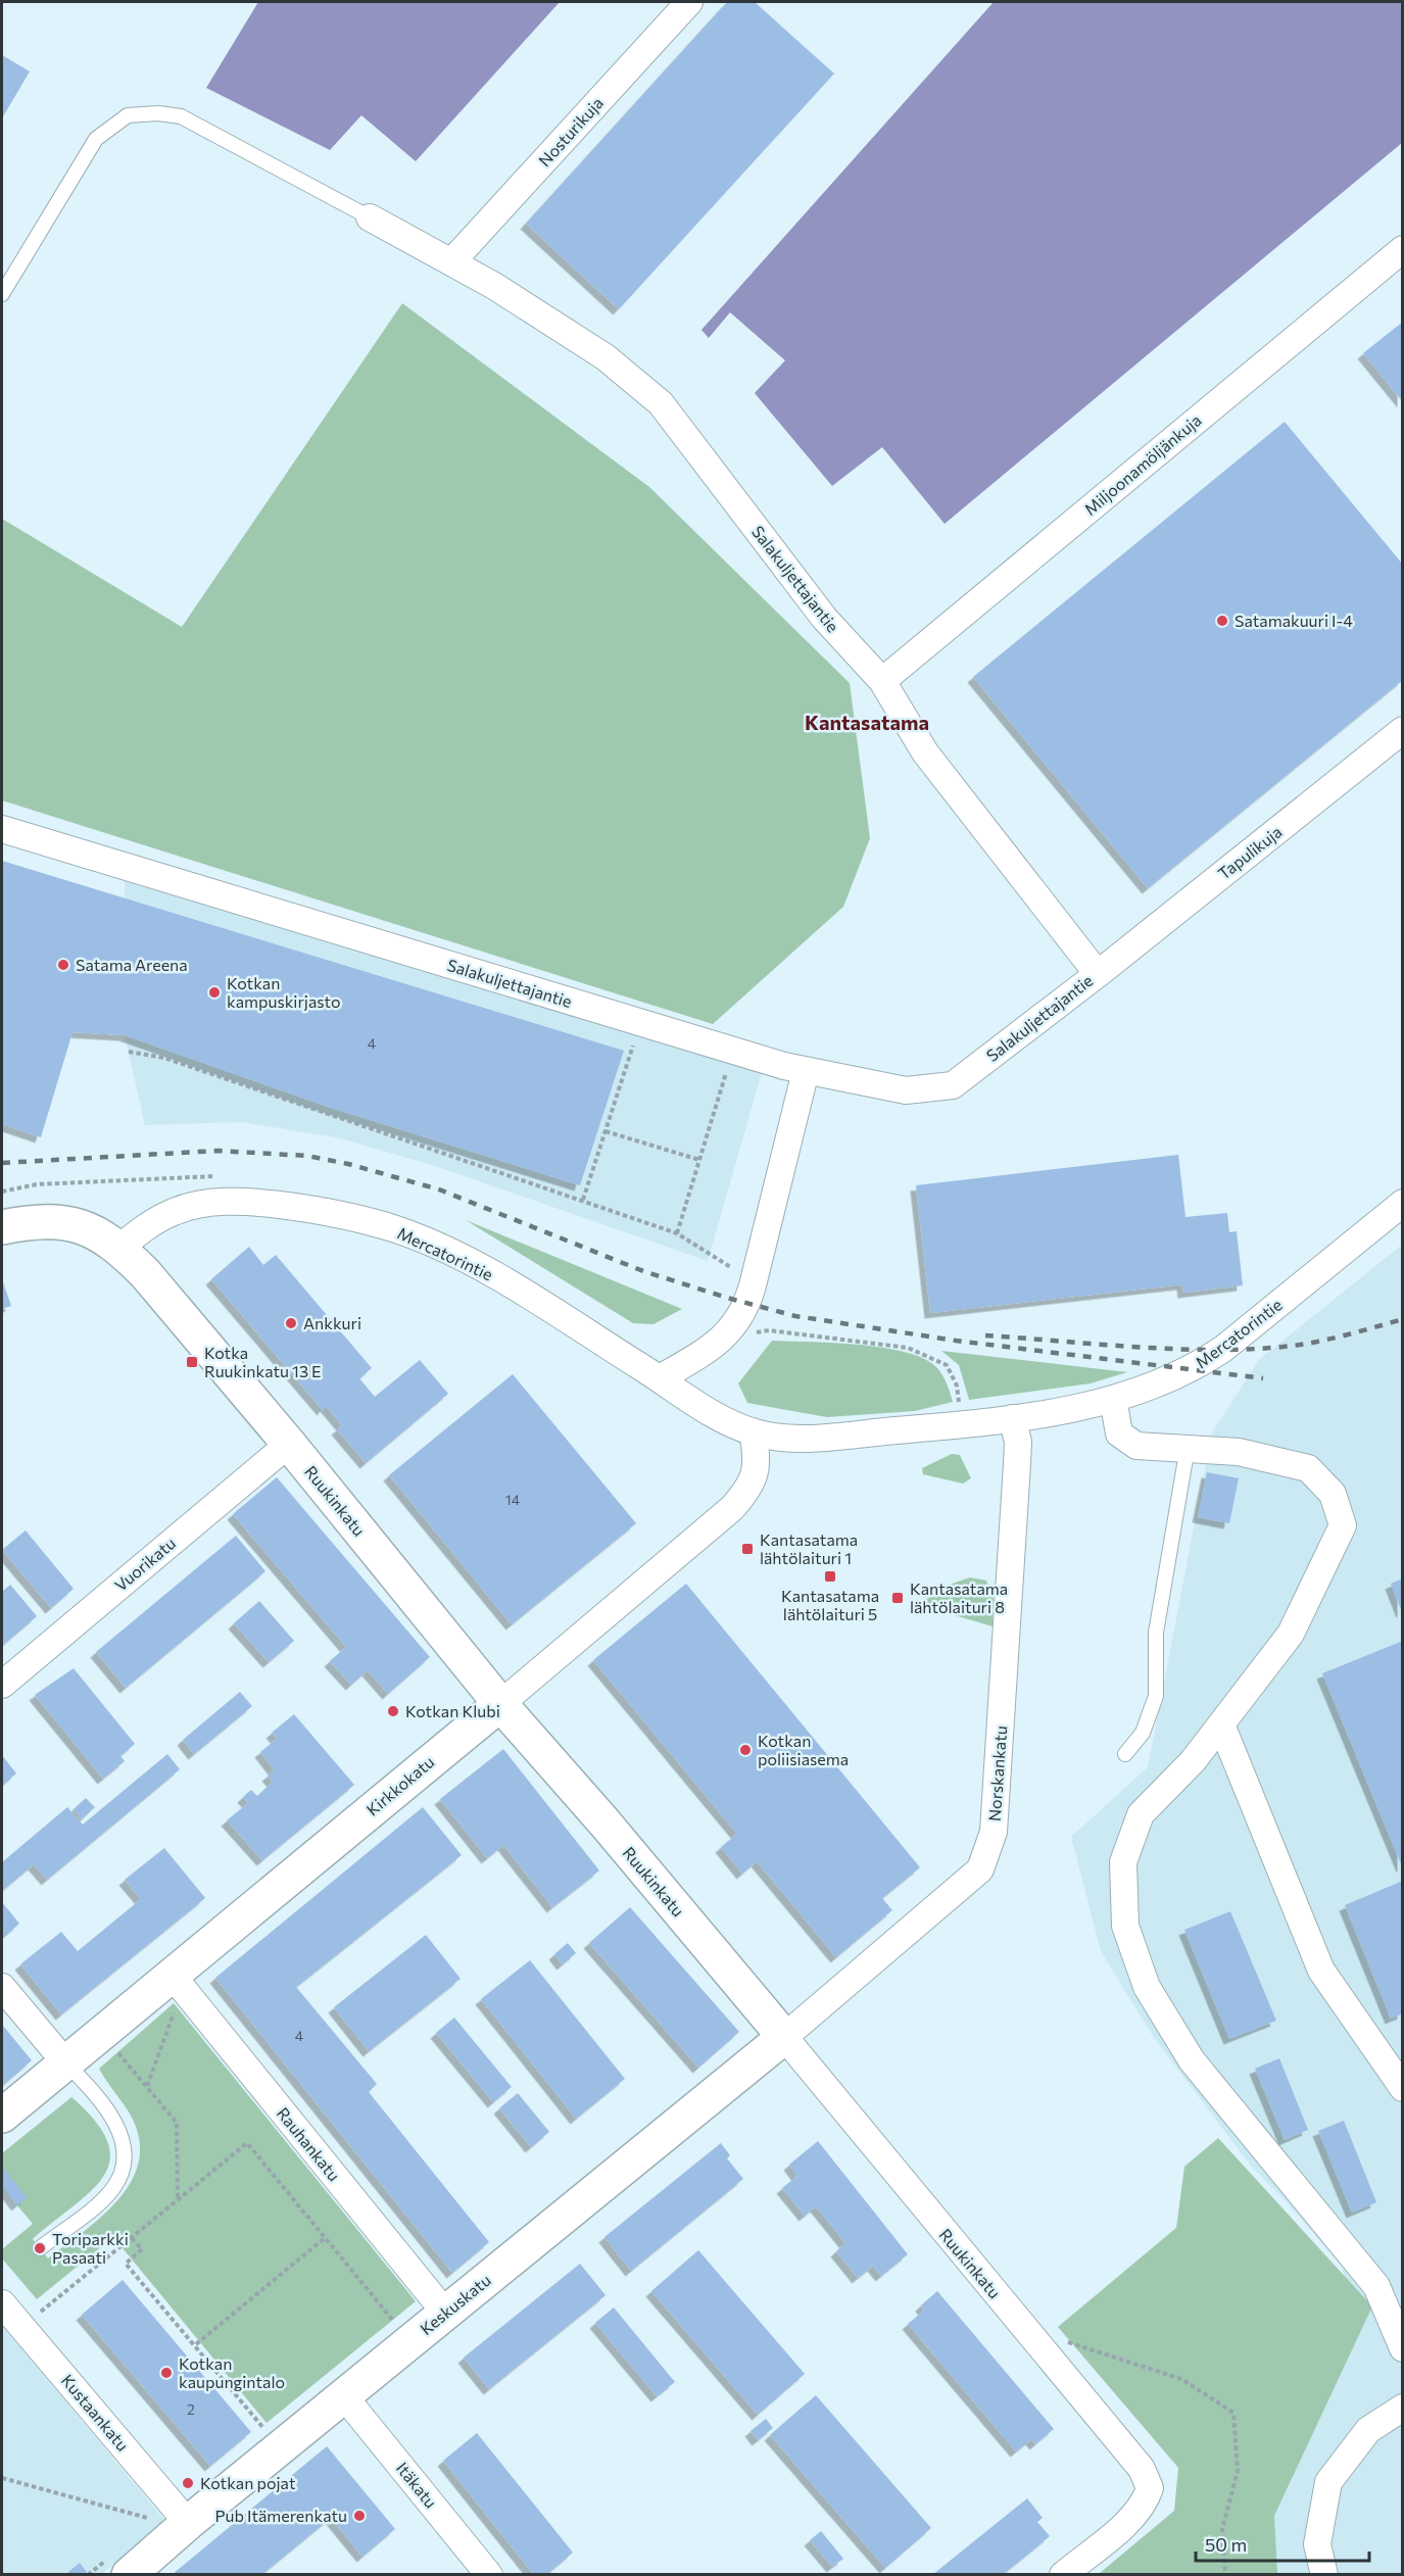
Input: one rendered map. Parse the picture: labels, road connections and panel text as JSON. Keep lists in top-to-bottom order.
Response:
{
  "streets": {
    "main road": ["Ruukinkatu", "Kirkkokatu", "Keskuskatu"],
    "street": [
      "Nosturikuja",
      "Miljoonamöljänkuja",
      "Salakuljettajantie",
      "Tapulikuja",
      "Mercatorintie",
      "Vuorikatu",
      "Norskankatu",
      "Rauhankatu",
      "Kustaankatu",
      "Itäkatu"
    ]
  },
  "crossings": [
    ["Nosturikuja", "Salakuljettajantie"],
    ["Miljoonamöljänkuja", "Salakuljettajantie"],
    ["Salakuljettajantie", "Tapulikuja"],
    ["Mercatorintie", "Ruukinkatu"],
    ["Mercatorintie", "Norskankatu"],
    ["Mercatorintie", "Kirkkokatu"],
    ["Ruukinkatu", "Vuorikatu"],
    ["Ruukinkatu", "Norskankatu"],
    ["Ruukinkatu", "Kirkkokatu"],
    ["Ruukinkatu", "Keskuskatu"],
    ["Norskankatu", "Keskuskatu"],
    ["Kirkkokatu", "Rauhankatu"],
    ["Rauhankatu", "Keskuskatu"],
    ["Keskuskatu", "Kustaankatu"],
    ["Keskuskatu", "Itäkatu"]
  ],
  "districts": ["Kantasatama"],
  "places": {
    "other": [
      "Satamakuuri I-4",
      "Satama Areena",
      "Kotkan kampuskirjasto",
      "Ankkuri",
      "Kotkan Klubi",
      "Kotkan poliisiasema",
      "Toriparkki Pasaati",
      "Kotkan kaupungintalo",
      "Kotkan pojat",
      "Pub Itämerenkatu"
    ],
    "transit": [
      "Kotka Ruukinkatu 13 E",
      "Kantasatama lähtölaituri 1",
      "Kantasatama lähtölaituri 5",
      "Kantasatama lähtölaituri 8"
    ]
  },
  "house_numbers": [
    "4",
    "14",
    "4",
    "2"
  ],
  "scale_bar": "50 m"
}
